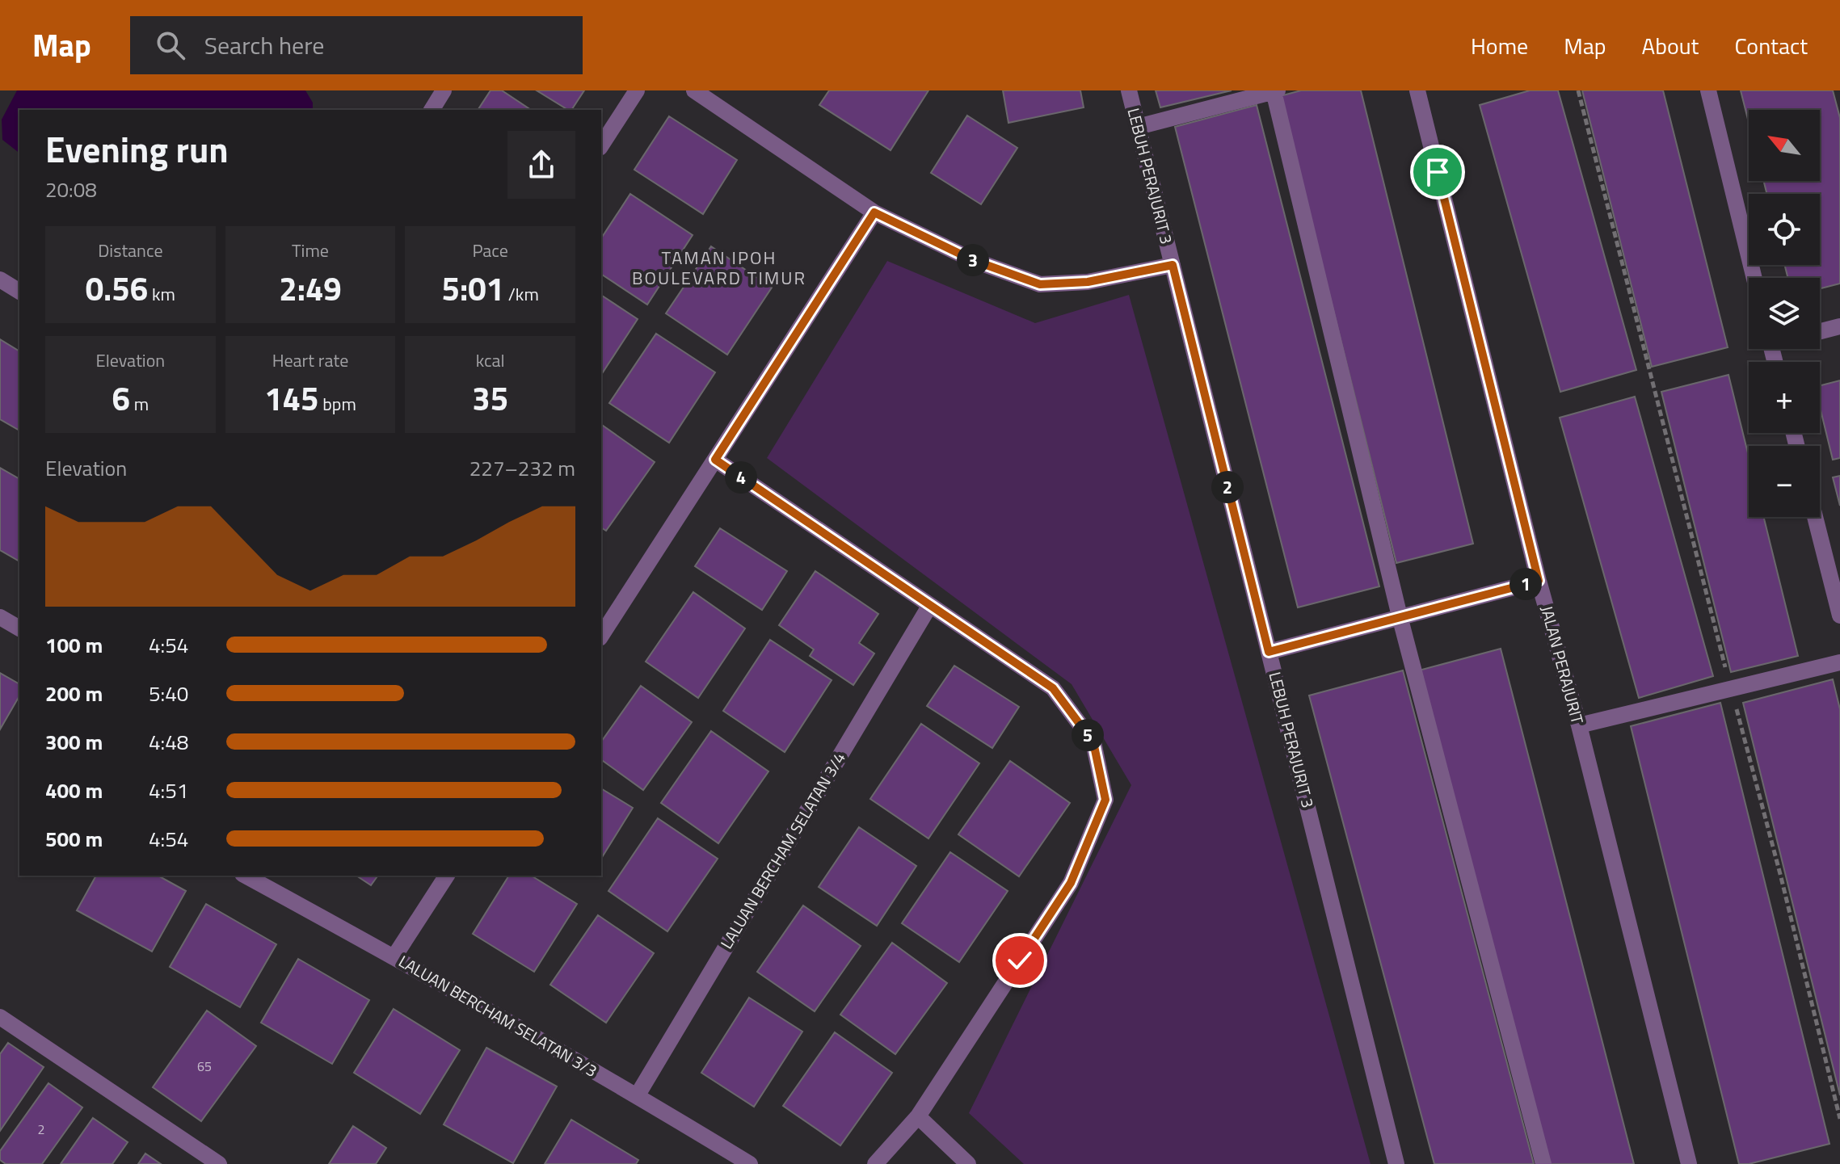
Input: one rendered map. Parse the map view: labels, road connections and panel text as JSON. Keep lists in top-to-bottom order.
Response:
{
  "streets": {
    "street": [
      "LEBUH PERAJURIT 3",
      "JALAN PERAJURIT",
      "LALUAN BERCHAM SELATAN 3/4",
      "LALUAN BERCHAM SELATAN 3/3"
    ]
  },
  "crossings": [
    ["LALUAN BERCHAM SELATAN 3/4", "LALUAN BERCHAM SELATAN 3/3"]
  ],
  "districts": ["TAMAN IPOH BOULEVARD TIMUR"],
  "house_numbers": ["65", "2"],
  "north": "top left",
  "page": {
    "header": "Map",
    "search": "Search here",
    "nav": [
      "Home",
      "Map",
      "About",
      "Contact"
    ],
    "map_buttons": ["+", "−"],
    "heading": ["Evening run", "20:08"],
    "stats": [
      ["Distance", "0.56 km"],
      ["Time", "2:49"],
      ["Pace", "5:01 /km"],
      ["Elevation", "6 m"],
      ["Heart rate", "145 bpm"],
      ["kcal", "35"]
    ],
    "pins": [
      "3",
      "4",
      "2",
      "1",
      "5"
    ],
    "chart": ["Elevation", "227–232 m"],
    "list": [
      {
        "name": "100 m",
        "note": "4:54"
      },
      {
        "name": "200 m",
        "note": "5:40"
      },
      {
        "name": "300 m",
        "note": "4:48"
      },
      {
        "name": "400 m",
        "note": "4:51"
      },
      {
        "name": "500 m",
        "note": "4:54"
      }
    ]
  }
}
